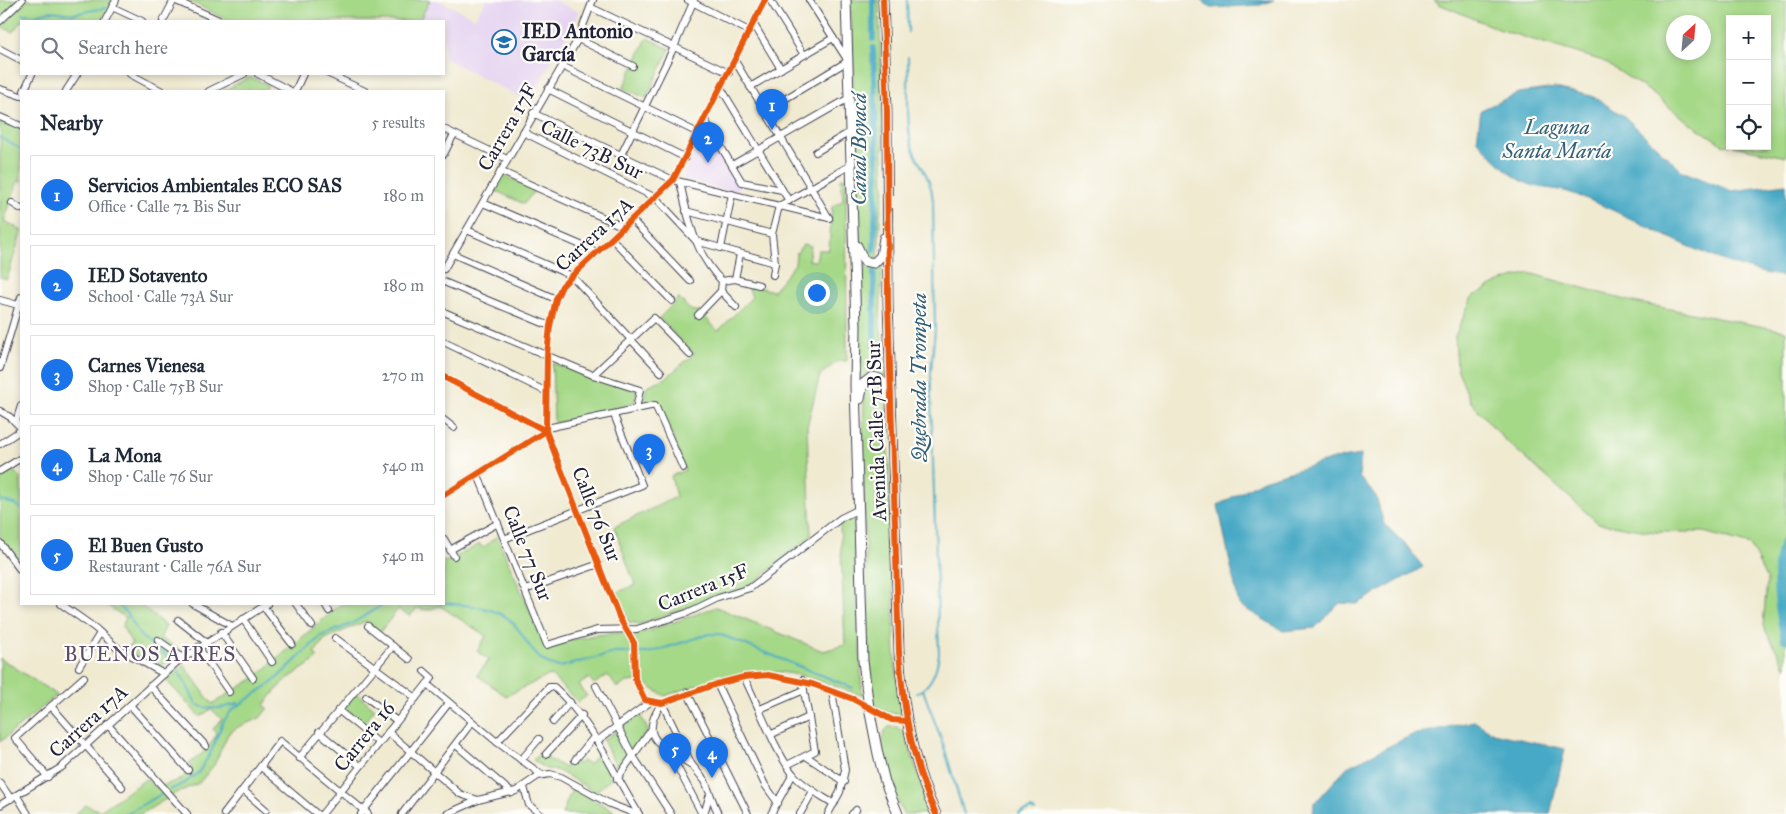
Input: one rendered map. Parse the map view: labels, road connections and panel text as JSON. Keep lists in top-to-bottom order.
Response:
{
  "streets": {
    "highway": ["Avenida Calle 71B Sur"],
    "street": [
      "Carrera 17F",
      "Calle 73B Sur",
      "Carrera 17A",
      "Calle 76 Sur",
      "Calle 77 Sur",
      "Carrera 15F",
      "Carrera 16"
    ]
  },
  "crossings": [
    ["Carrera 17F", "Calle 73B Sur"],
    ["Calle 73B Sur", "Carrera 17A"],
    ["Carrera 17A", "Calle 76 Sur"],
    ["Avenida Calle 71B Sur", "Carrera 15F"],
    ["Calle 76 Sur", "Carrera 15F"],
    ["Calle 77 Sur", "Carrera 15F"]
  ],
  "districts": ["BUENOS AIRES"],
  "water": ["Laguna Santa María", "Canal Boyacá", "Quebrada Trompeta"],
  "places": {
    "school or university": ["IED Antonio García"]
  },
  "north": "top right",
  "page": {
    "map_buttons": ["+", "−"],
    "search": "Search here",
    "pins": [
      "1",
      "2",
      "3",
      "5",
      "4"
    ],
    "heading": ["Nearby", "5 results"],
    "list": [
      {
        "mark": "1",
        "name": "Servicios Ambientales ECO SAS",
        "note": "Office · Calle 72 Bis Sur",
        "value": "180 m"
      },
      {
        "mark": "2",
        "name": "IED Sotavento",
        "note": "School · Calle 73A Sur",
        "value": "180 m"
      },
      {
        "mark": "3",
        "name": "Carnes Vienesa",
        "note": "Shop · Calle 75B Sur",
        "value": "270 m"
      },
      {
        "mark": "4",
        "name": "La Mona",
        "note": "Shop · Calle 76 Sur",
        "value": "540 m"
      },
      {
        "mark": "5",
        "name": "El Buen Gusto",
        "note": "Restaurant · Calle 76A Sur",
        "value": "540 m"
      }
    ]
  }
}
